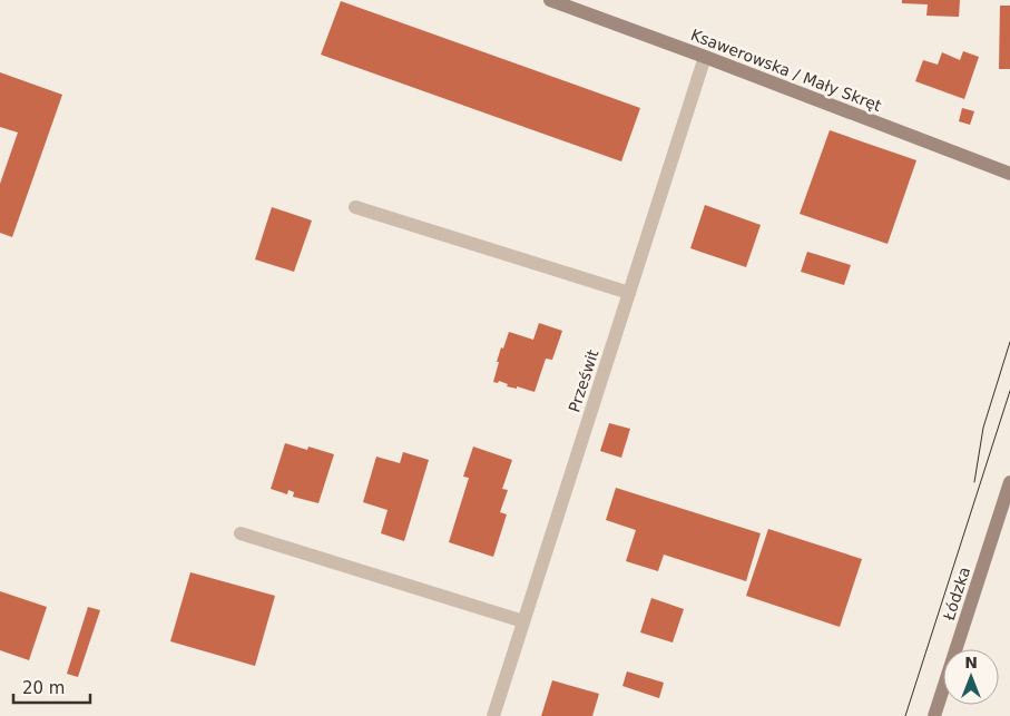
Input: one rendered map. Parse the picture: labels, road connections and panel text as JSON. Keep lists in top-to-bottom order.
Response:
{
  "streets": {
    "street": ["Ksawerowska / Mały Skręt", "Prześwit", "Łódzka"]
  },
  "crossings": [
    ["Ksawerowska / Mały Skręt", "Prześwit"]
  ],
  "scale_bar": "20 m",
  "north": "top"
}
